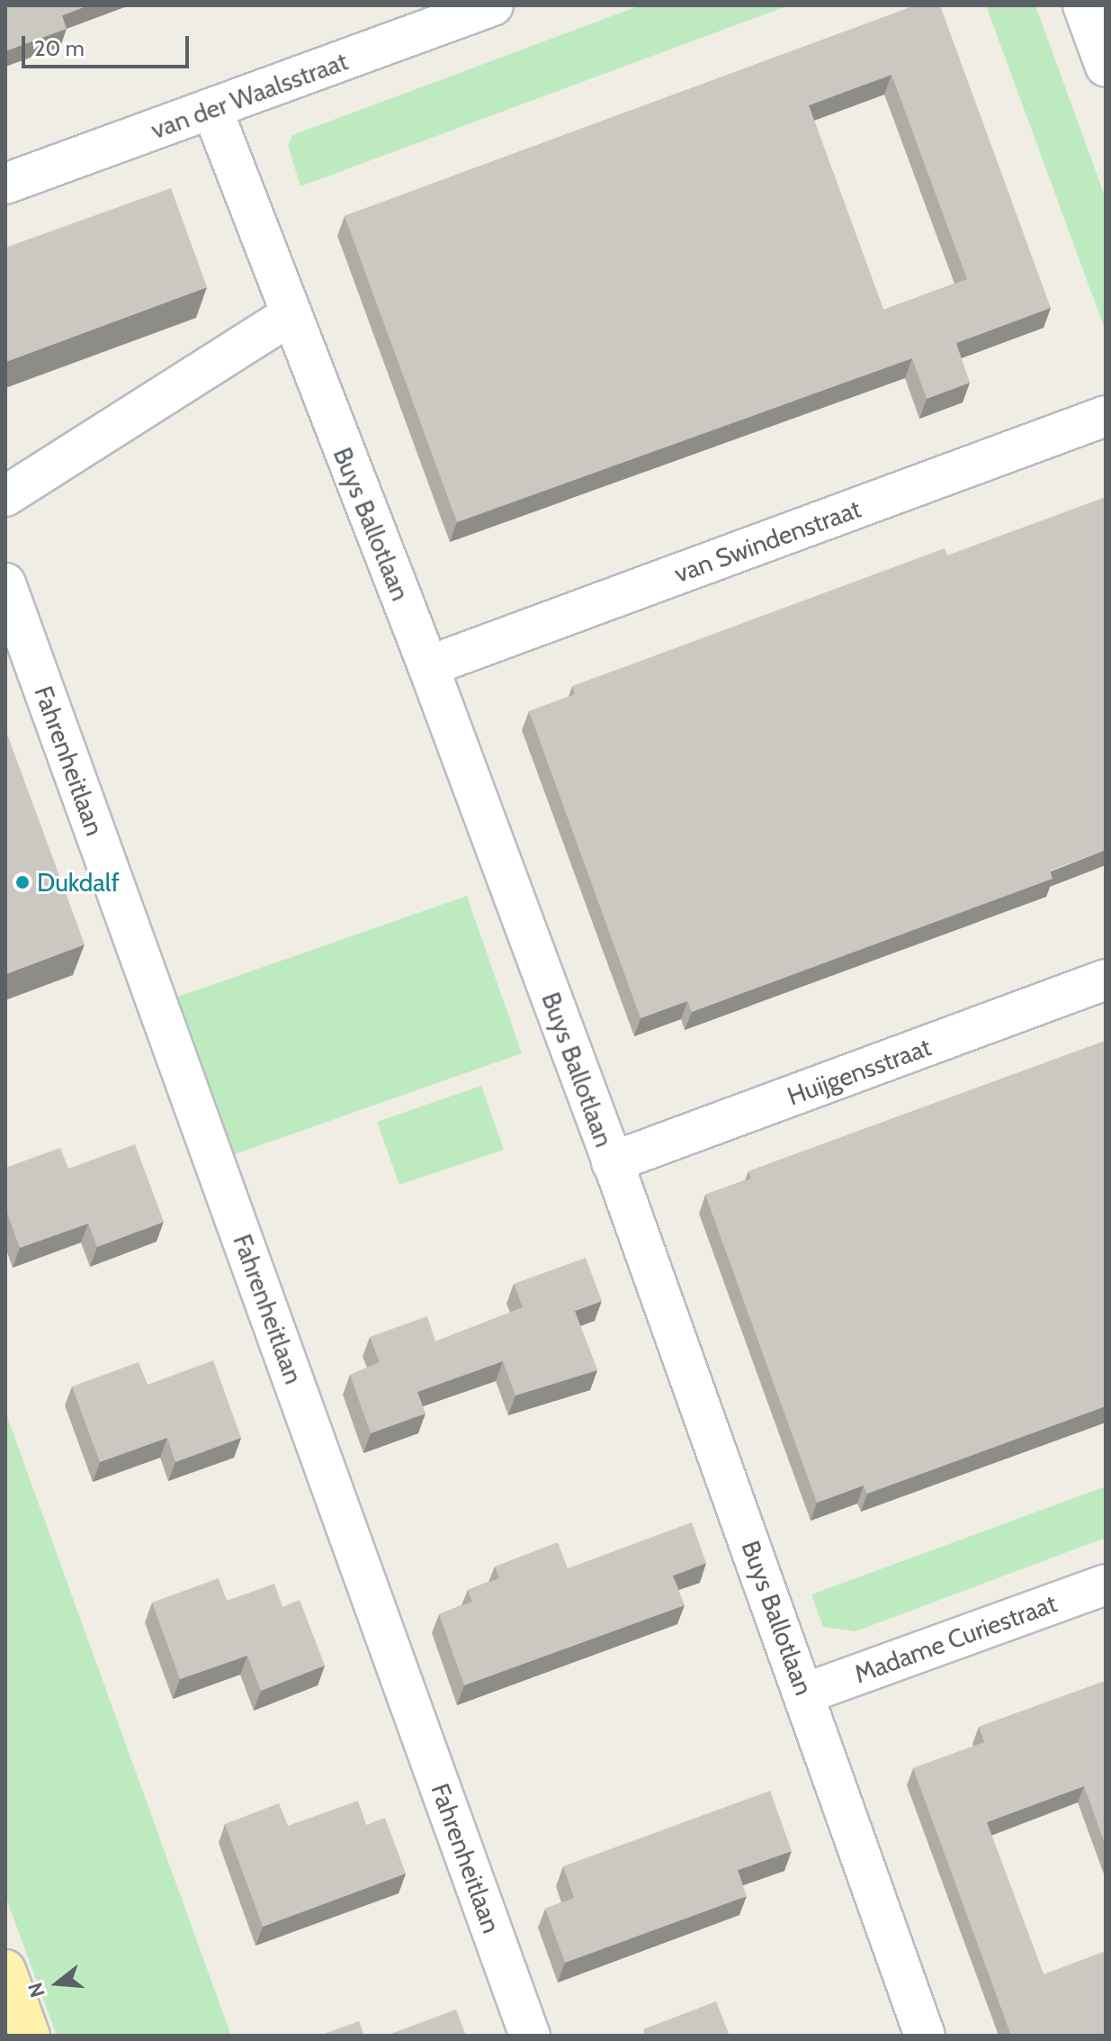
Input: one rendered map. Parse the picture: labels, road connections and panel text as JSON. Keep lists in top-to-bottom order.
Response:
{
  "streets": {
    "street": [
      "van der Waalsstraat",
      "Buys Ballotlaan",
      "van Swindenstraat",
      "Fahrenheitlaan",
      "Huijgensstraat",
      "Madame Curiestraat"
    ]
  },
  "crossings": [
    ["van der Waalsstraat", "Buys Ballotlaan"],
    ["Buys Ballotlaan", "van Swindenstraat"],
    ["Buys Ballotlaan", "Huijgensstraat"],
    ["Buys Ballotlaan", "Madame Curiestraat"]
  ],
  "places": ["Dukdalf"],
  "scale_bar": "20 m",
  "north": "left"
}
